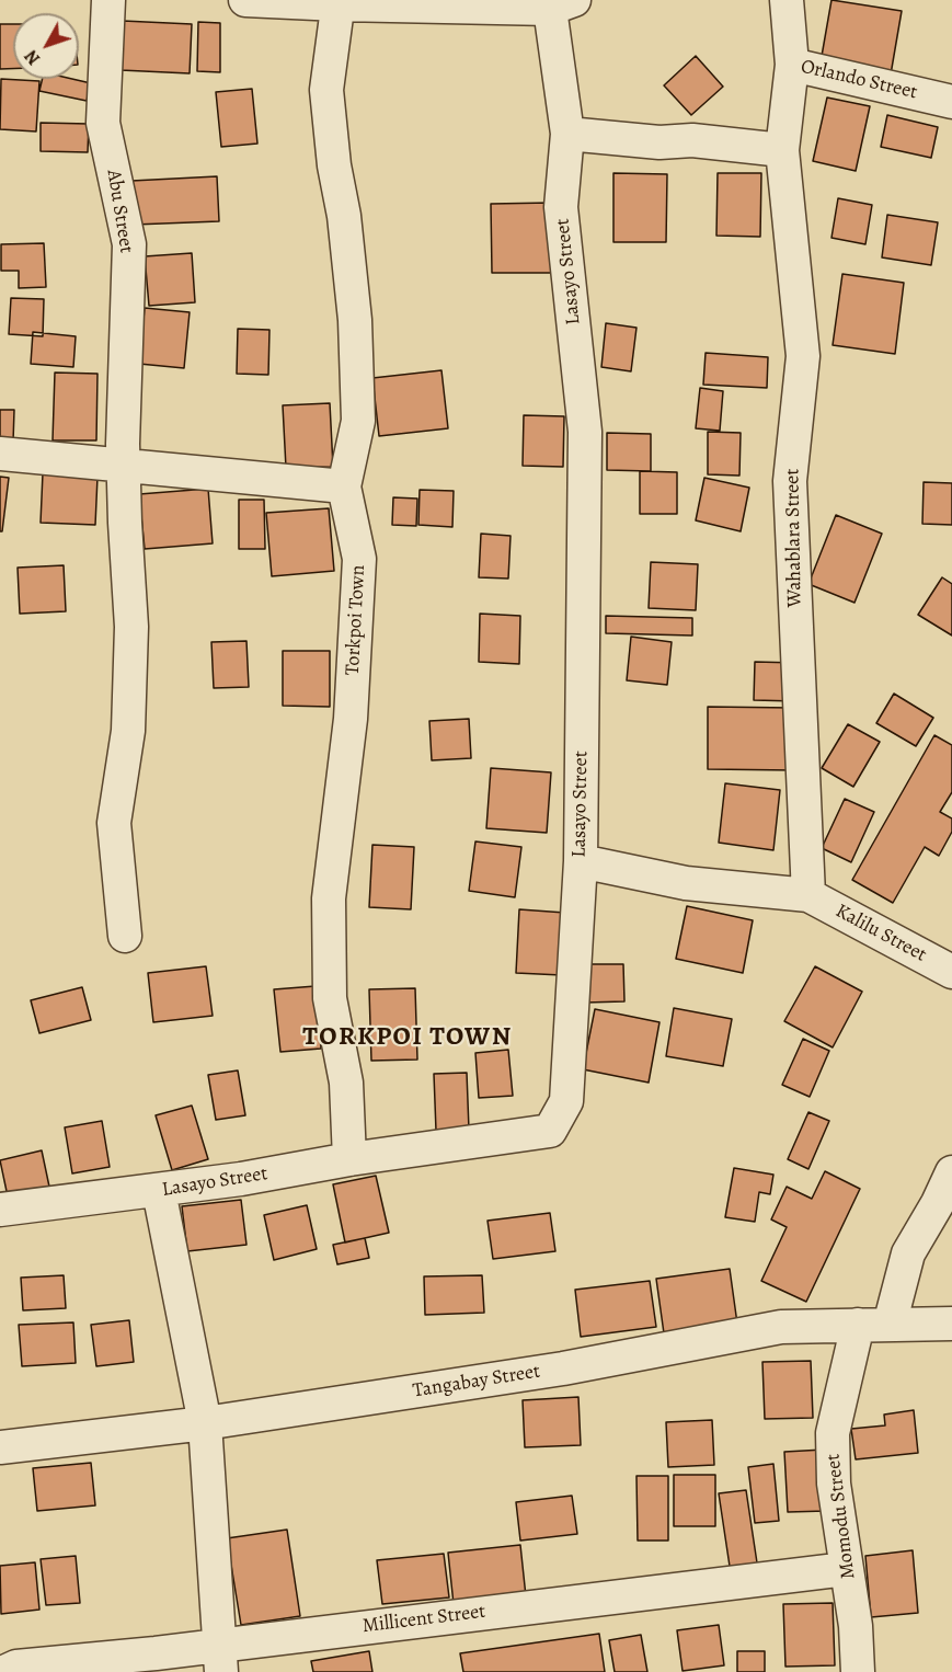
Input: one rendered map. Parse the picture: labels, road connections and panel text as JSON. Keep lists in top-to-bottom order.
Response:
{
  "streets": {
    "street": [
      "Orlando Street",
      "Abu Street",
      "Lasayo Street",
      "Wahablara Street",
      "Torkpoi Town",
      "Kalilu Street",
      "Tangabay Street",
      "Momodu Street",
      "Millicent Street"
    ]
  },
  "crossings": [
    ["Orlando Street", "Wahablara Street"],
    ["Lasayo Street", "Torkpoi Town"],
    ["Wahablara Street", "Kalilu Street"],
    ["Tangabay Street", "Momodu Street"],
    ["Momodu Street", "Millicent Street"]
  ],
  "districts": ["TORKPOI TOWN"],
  "north": "bottom left"
}
